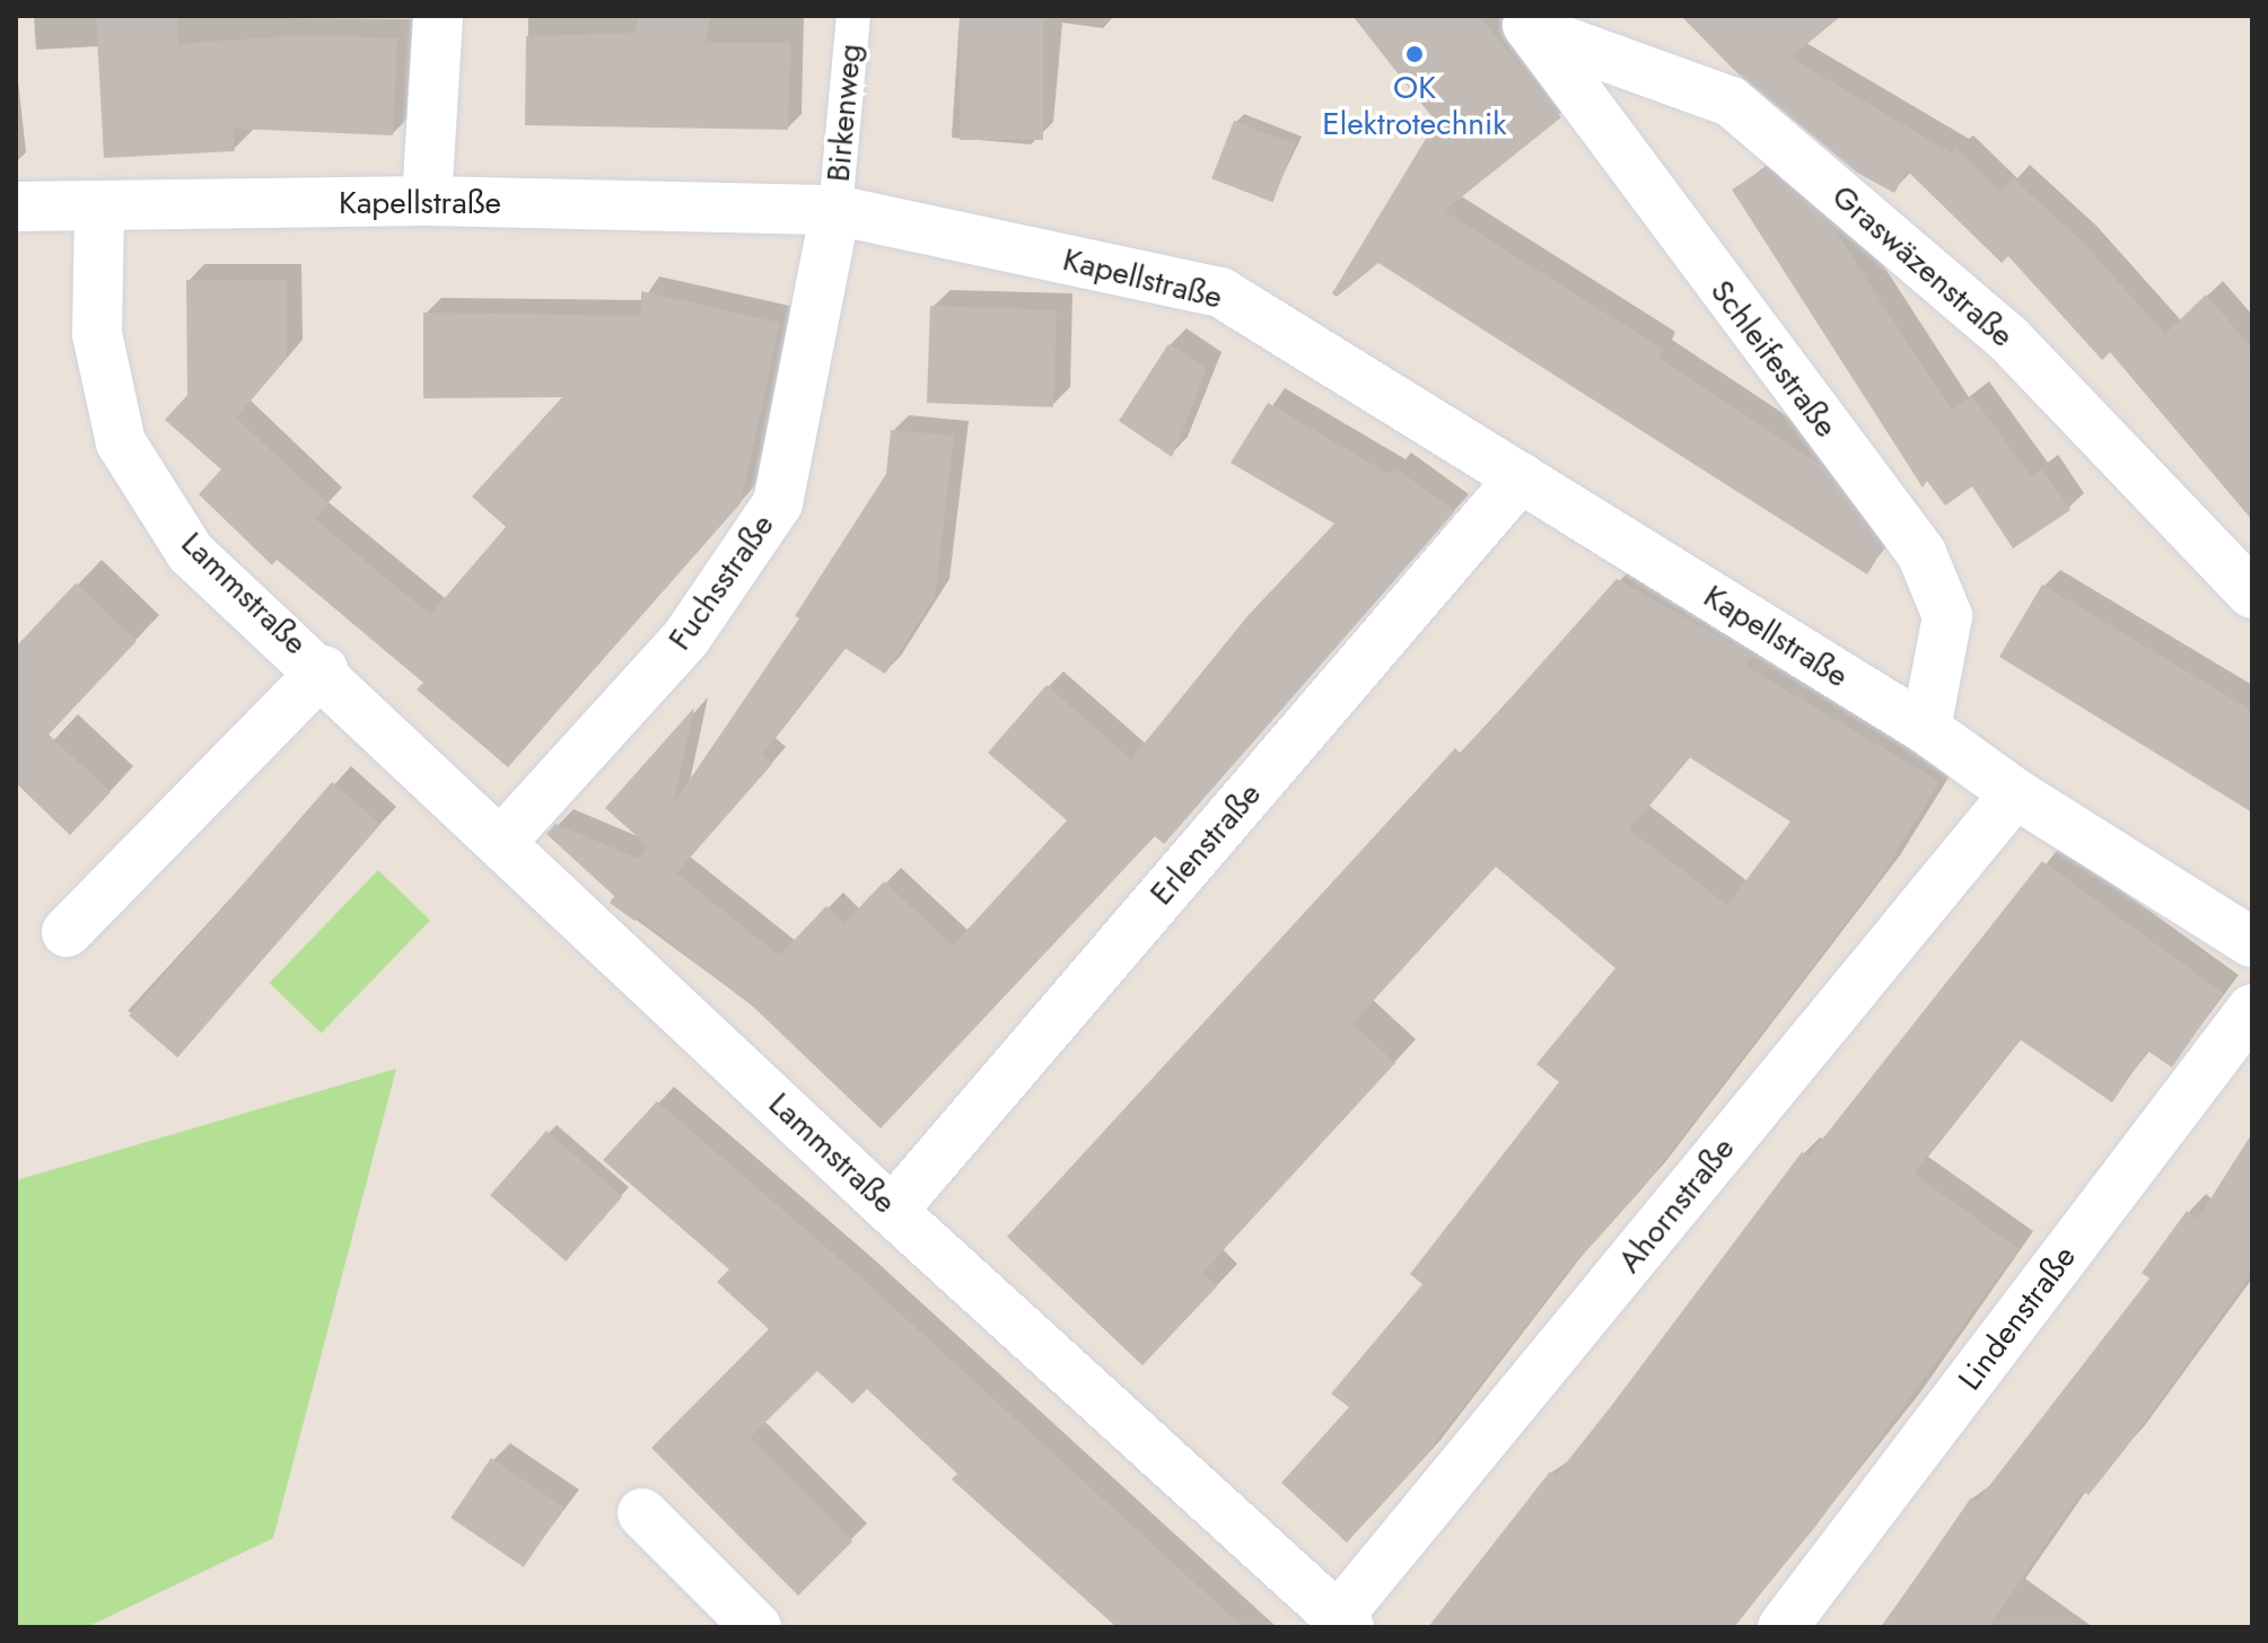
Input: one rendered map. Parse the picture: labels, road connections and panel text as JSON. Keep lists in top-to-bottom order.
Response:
{
  "streets": {
    "street": [
      "Kapellstraße",
      "Graswäzenstraße",
      "Schleifestraße",
      "Fuchsstraße",
      "Lammstraße",
      "Erlenstraße",
      "Ahornstraße",
      "Lindenstraße"
    ],
    "lane": ["Birkenweg"]
  },
  "crossings": [
    ["Birkenweg", "Kapellstraße"],
    ["Birkenweg", "Fuchsstraße"],
    ["Kapellstraße", "Schleifestraße"],
    ["Kapellstraße", "Fuchsstraße"],
    ["Kapellstraße", "Lammstraße"],
    ["Kapellstraße", "Erlenstraße"],
    ["Kapellstraße", "Ahornstraße"],
    ["Graswäzenstraße", "Schleifestraße"],
    ["Fuchsstraße", "Lammstraße"],
    ["Lammstraße", "Erlenstraße"],
    ["Lammstraße", "Ahornstraße"]
  ],
  "places": ["OK Elektrotechnik"]
}
